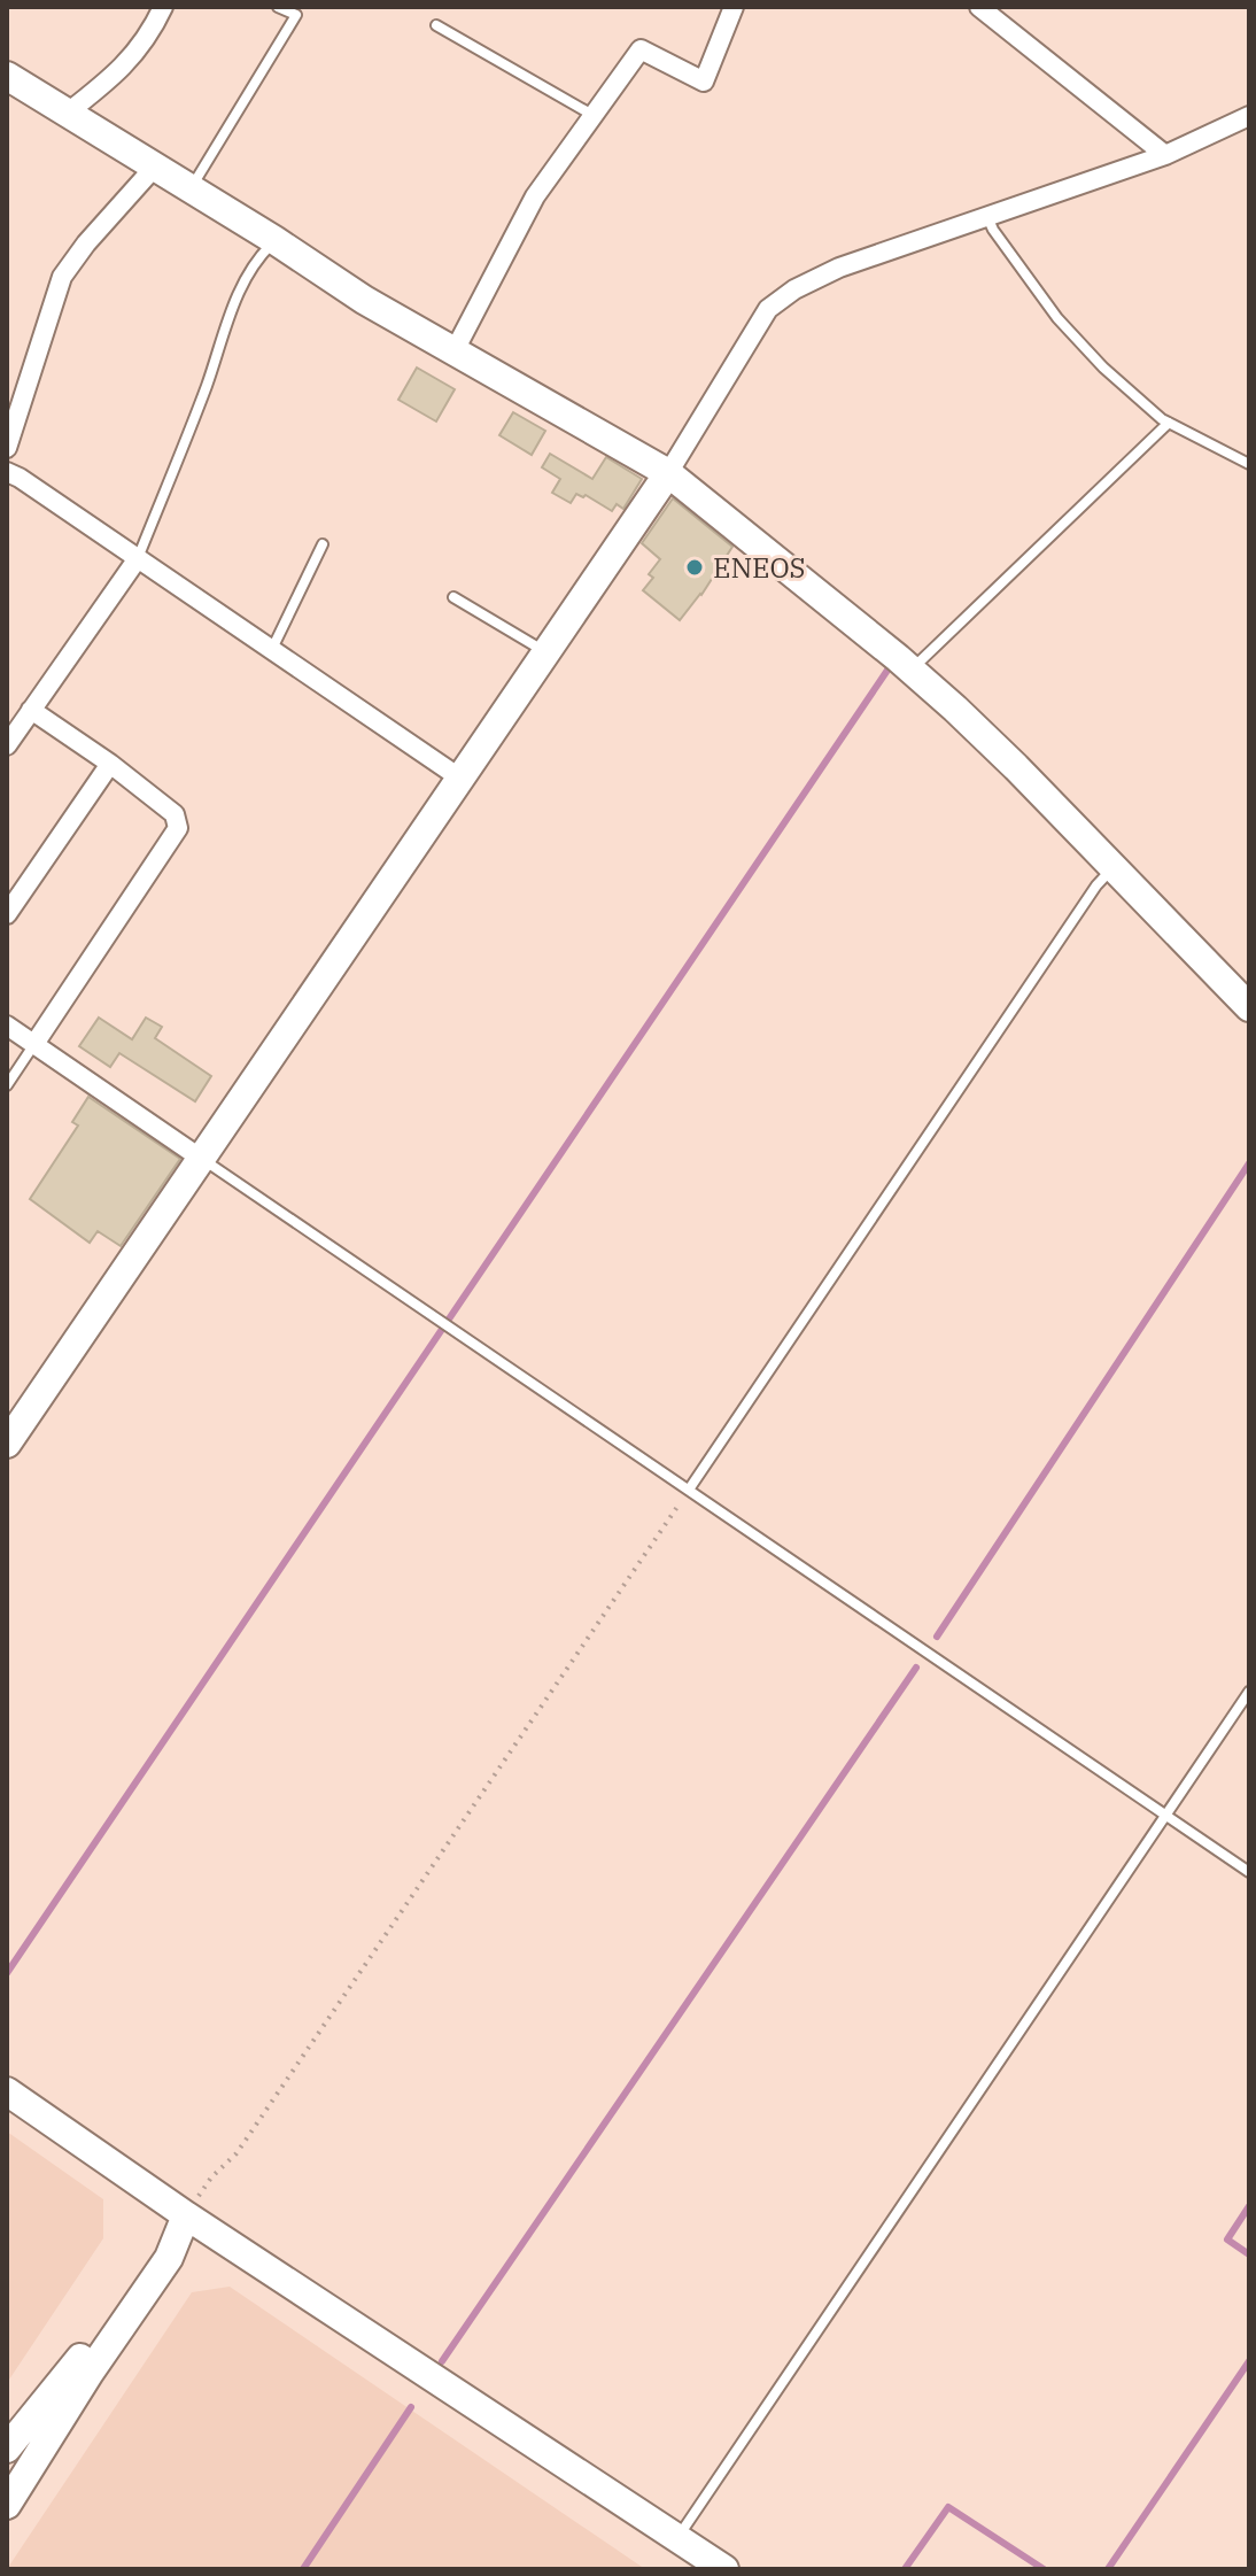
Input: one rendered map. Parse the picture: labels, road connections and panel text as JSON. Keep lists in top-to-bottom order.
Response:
{
  "places": ["ENEOS"]
}
